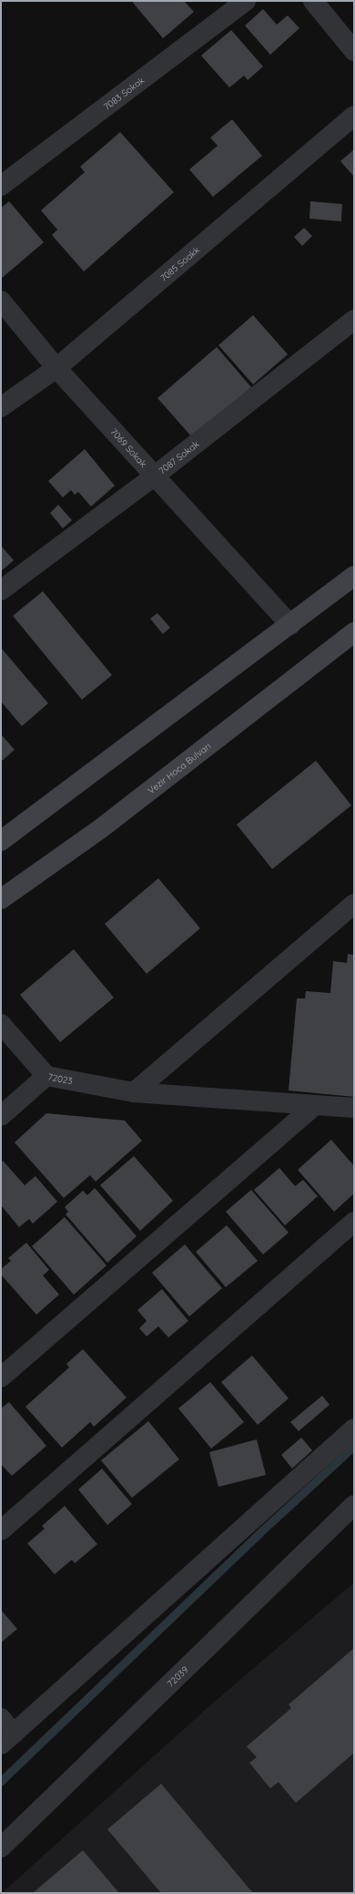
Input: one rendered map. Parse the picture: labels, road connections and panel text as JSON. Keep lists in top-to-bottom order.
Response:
{
  "streets": {
    "main road": ["Vezir Hoca Bulvarı"],
    "street": [
      "7083 Sokak",
      "7085 Soakk",
      "7069 Sokak",
      "7087 Sokak",
      "72023",
      "72039"
    ]
  },
  "crossings": [
    ["7085 Soakk", "7069 Sokak"],
    ["7069 Sokak", "7087 Sokak"]
  ]
}
